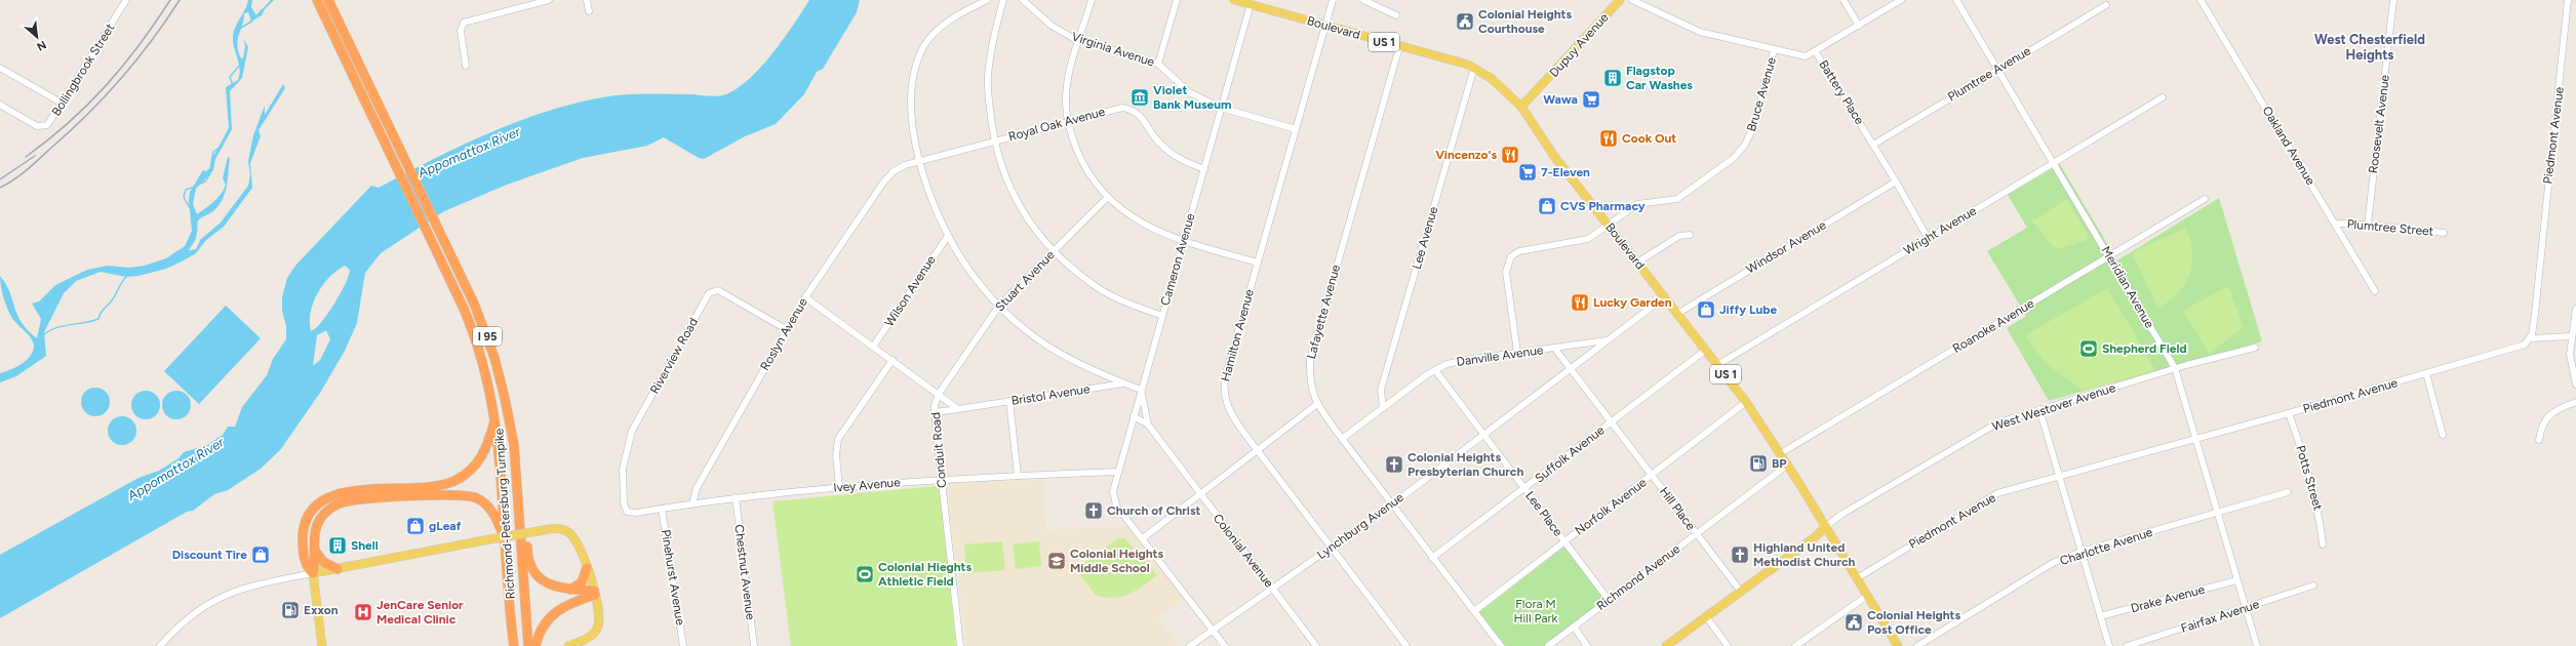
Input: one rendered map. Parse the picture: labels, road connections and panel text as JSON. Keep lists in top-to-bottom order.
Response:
{
  "streets": {
    "highway": ["I 95", "Richmond-Petersburg Turnpike"],
    "main road": ["Boulevard", "US 1", "Dupuy Avenue"],
    "street": [
      "Virginia Avenue",
      "Bollingbrook Street",
      "Plumtree Avenue",
      "Battery Place",
      "Bruce Avenue",
      "Royal Oak Avenue",
      "Roosevelt Avenue",
      "Piedmont Avenue",
      "Oakland Avenue",
      "Plumtree Street",
      "Wright Avenue",
      "Lee Avenue",
      "Windsor Avenue",
      "Cameron Avenue",
      "Stuart Avenue",
      "Meridian Avenue",
      "Wilson Avenue",
      "Lafayette Avenue",
      "Roanoke Avenue",
      "Roslyn Avenue",
      "Hamilton Avenue",
      "Riverview Road",
      "Danville Avenue",
      "Bristol Avenue",
      "West Westover Avenue",
      "Conduit Road",
      "Suffolk Avenue",
      "Potts Street",
      "Ivey Avenue",
      "Norfolk Avenue",
      "Hill Place",
      "Lee Place",
      "Lynchburg Avenue",
      "Charlotte Avenue",
      "Colonial Avenue",
      "Chestnut Avenue",
      "Pinehurst Avenue",
      "Richmond Avenue",
      "Drake Avenue",
      "Fairfax Avenue"
    ]
  },
  "crossings": [
    ["Boulevard", "Dupuy Avenue"],
    ["Boulevard", "Bruce Avenue"],
    ["Boulevard", "Piedmont Avenue"],
    ["Boulevard", "Wright Avenue"],
    ["Boulevard", "Lee Avenue"],
    ["Boulevard", "Windsor Avenue"],
    ["Boulevard", "Cameron Avenue"],
    ["Boulevard", "Lafayette Avenue"],
    ["Boulevard", "Roanoke Avenue"],
    ["Boulevard", "Hamilton Avenue"],
    ["Boulevard", "West Westover Avenue"],
    ["Boulevard", "Suffolk Avenue"],
    ["Boulevard", "Norfolk Avenue"],
    ["Boulevard", "Lynchburg Avenue"],
    ["Boulevard", "Richmond Avenue"],
    ["Virginia Avenue", "Cameron Avenue"],
    ["Virginia Avenue", "Hamilton Avenue"],
    ["Plumtree Avenue", "Battery Place"],
    ["Plumtree Avenue", "Meridian Avenue"],
    ["Battery Place", "Bruce Avenue"],
    ["Battery Place", "Wright Avenue"],
    ["Battery Place", "Windsor Avenue"],
    ["Bruce Avenue", "Danville Avenue"],
    ["Royal Oak Avenue", "Cameron Avenue"],
    ["Royal Oak Avenue", "Roslyn Avenue"],
    ["Roosevelt Avenue", "Plumtree Street"],
    ["Piedmont Avenue", "Meridian Avenue"],
    ["Piedmont Avenue", "Potts Street"],
    ["Oakland Avenue", "Plumtree Street"],
    ["Wright Avenue", "Meridian Avenue"],
    ["Lee Avenue", "Danville Avenue"],
    ["Cameron Avenue", "Bristol Avenue"],
    ["Cameron Avenue", "Ivey Avenue"],
    ["Cameron Avenue", "Lynchburg Avenue"],
    ["Cameron Avenue", "Colonial Avenue"],
    ["Stuart Avenue", "Conduit Road"],
    ["Meridian Avenue", "Roanoke Avenue"],
    ["Meridian Avenue", "West Westover Avenue"],
    ["Meridian Avenue", "Charlotte Avenue"],
    ["Meridian Avenue", "Drake Avenue"],
    ["Meridian Avenue", "Fairfax Avenue"],
    ["Wilson Avenue", "Conduit Road"],
    ["Lafayette Avenue", "Danville Avenue"],
    ["Lafayette Avenue", "Suffolk Avenue"],
    ["Lafayette Avenue", "Norfolk Avenue"],
    ["Lafayette Avenue", "Lynchburg Avenue"],
    ["Roslyn Avenue", "Riverview Road"],
    ["Roslyn Avenue", "Conduit Road"],
    ["Roslyn Avenue", "Ivey Avenue"],
    ["Hamilton Avenue", "Lynchburg Avenue"],
    ["Riverview Road", "Ivey Avenue"],
    ["Danville Avenue", "Hill Place"],
    ["Danville Avenue", "Lee Place"],
    ["Danville Avenue", "Lynchburg Avenue"],
    ["Bristol Avenue", "Conduit Road"],
    ["Bristol Avenue", "Colonial Avenue"],
    ["Conduit Road", "Ivey Avenue"],
    ["Suffolk Avenue", "Hill Place"],
    ["Suffolk Avenue", "Lee Place"],
    ["Ivey Avenue", "Chestnut Avenue"],
    ["Ivey Avenue", "Pinehurst Avenue"],
    ["Norfolk Avenue", "Hill Place"],
    ["Norfolk Avenue", "Lee Place"],
    ["Hill Place", "Lynchburg Avenue"],
    ["Hill Place", "Richmond Avenue"],
    ["Lee Place", "Lynchburg Avenue"],
    ["Lee Place", "Richmond Avenue"],
    ["Lynchburg Avenue", "Colonial Avenue"]
  ],
  "districts": ["West Chesterfield Heights"],
  "water": ["Appomattox River"],
  "parks": ["Flora M Hill Park"],
  "places": {
    "public building": ["Colonial Heights Courthouse", "Colonial Heights Post Office"],
    "building": ["Flagstop Car Washes", "Shell"],
    "museum": ["Violet Bank Museum"],
    "supermarket": ["Wawa", "7-Eleven"],
    "restaurant": ["Cook Out", "Vincenzo's", "Lucky Garden"],
    "shop": [
      "CVS Pharmacy",
      "Jiffy Lube",
      "gLeaf",
      "Discount Tire"
    ],
    "sports": ["Shepherd Field", "Colonial Hieghts Athletic Field"],
    "fuel station": ["BP", "Exxon"],
    "church": ["Colonial Heights Presbyterian Church", "Church of Christ", "Highland United Methodist Church"],
    "school or university": ["Colonial Heights Middle School"],
    "hospital": ["JenCare Senior Medical Clinic"]
  },
  "north": "bottom right"
}
